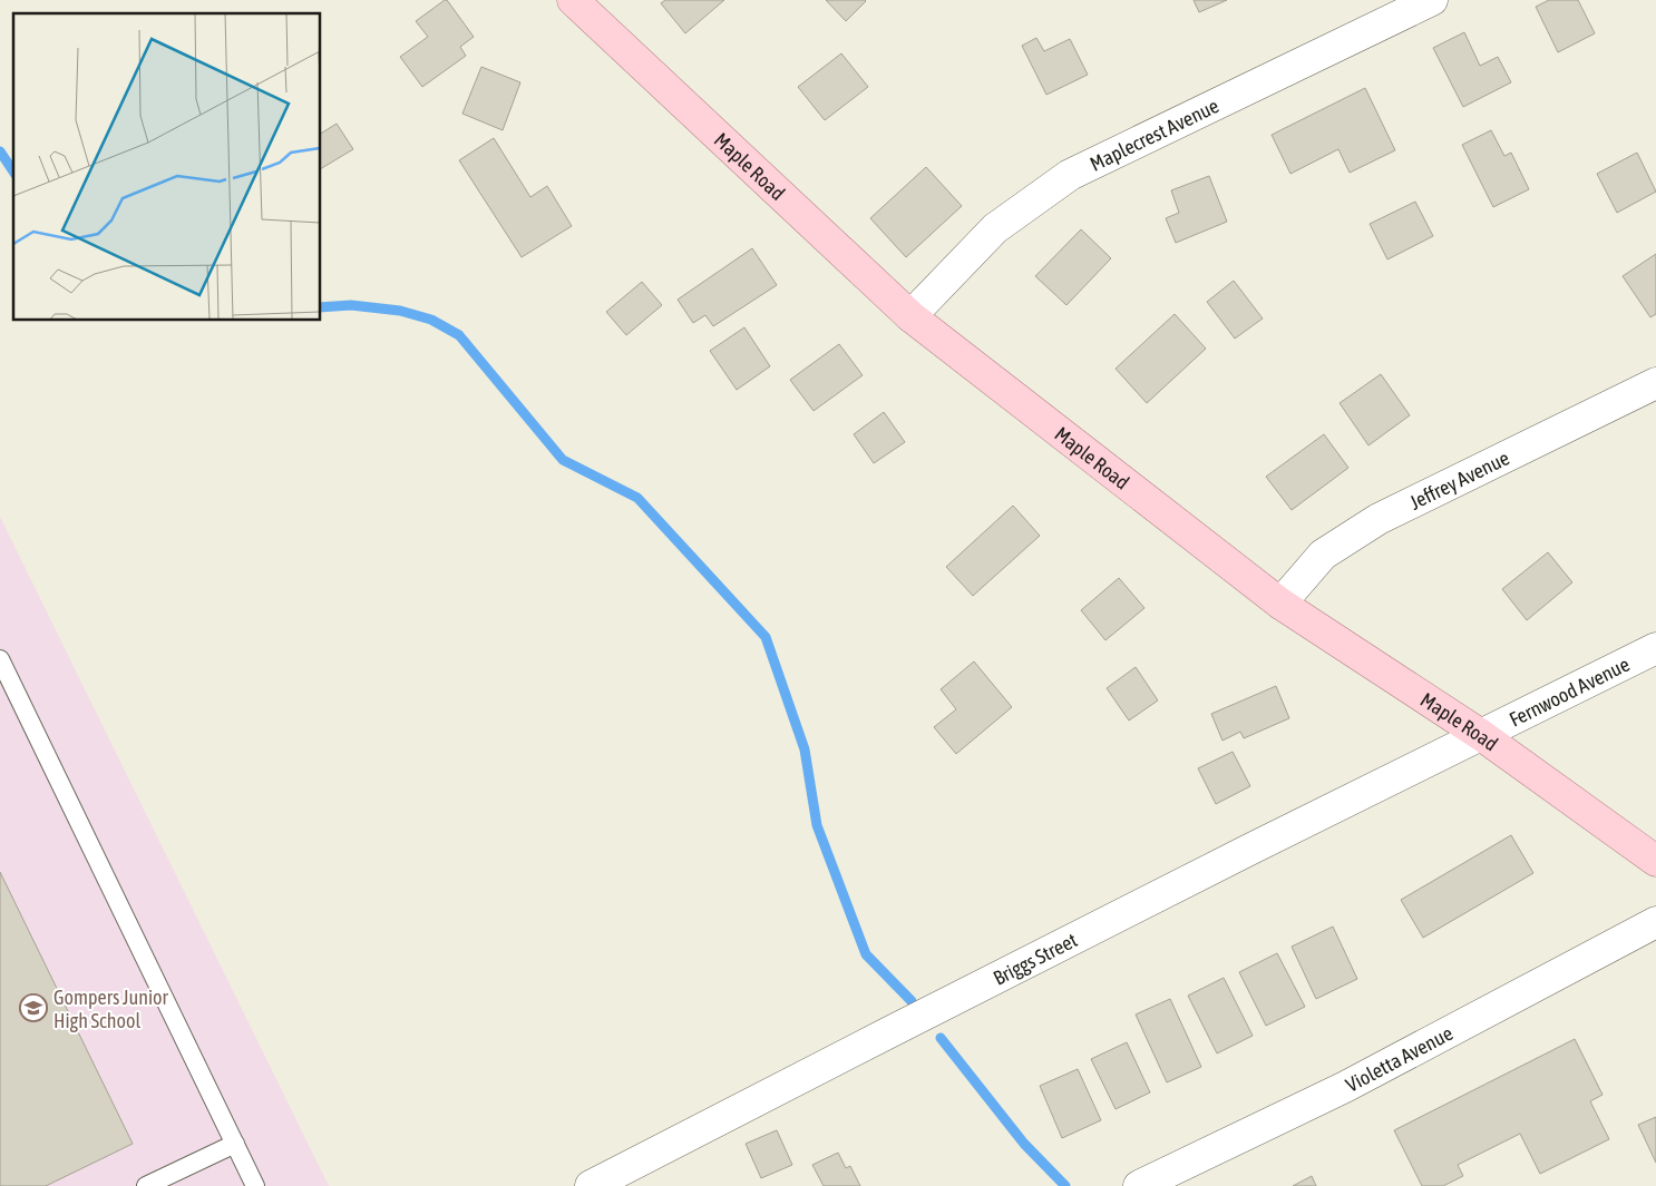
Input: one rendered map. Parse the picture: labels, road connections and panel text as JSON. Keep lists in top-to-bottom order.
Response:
{
  "streets": {
    "main road": ["Maple Road"],
    "street": [
      "Maplecrest Avenue",
      "Jeffrey Avenue",
      "Fernwood Avenue",
      "Briggs Street",
      "Violetta Avenue"
    ]
  },
  "crossings": [
    ["Maplecrest Avenue", "Maple Road"],
    ["Maple Road", "Jeffrey Avenue"],
    ["Maple Road", "Fernwood Avenue"],
    ["Maple Road", "Briggs Street"],
    ["Fernwood Avenue", "Briggs Street"]
  ],
  "places": {
    "school or university": ["Gompers Junior High School"]
  }
}
